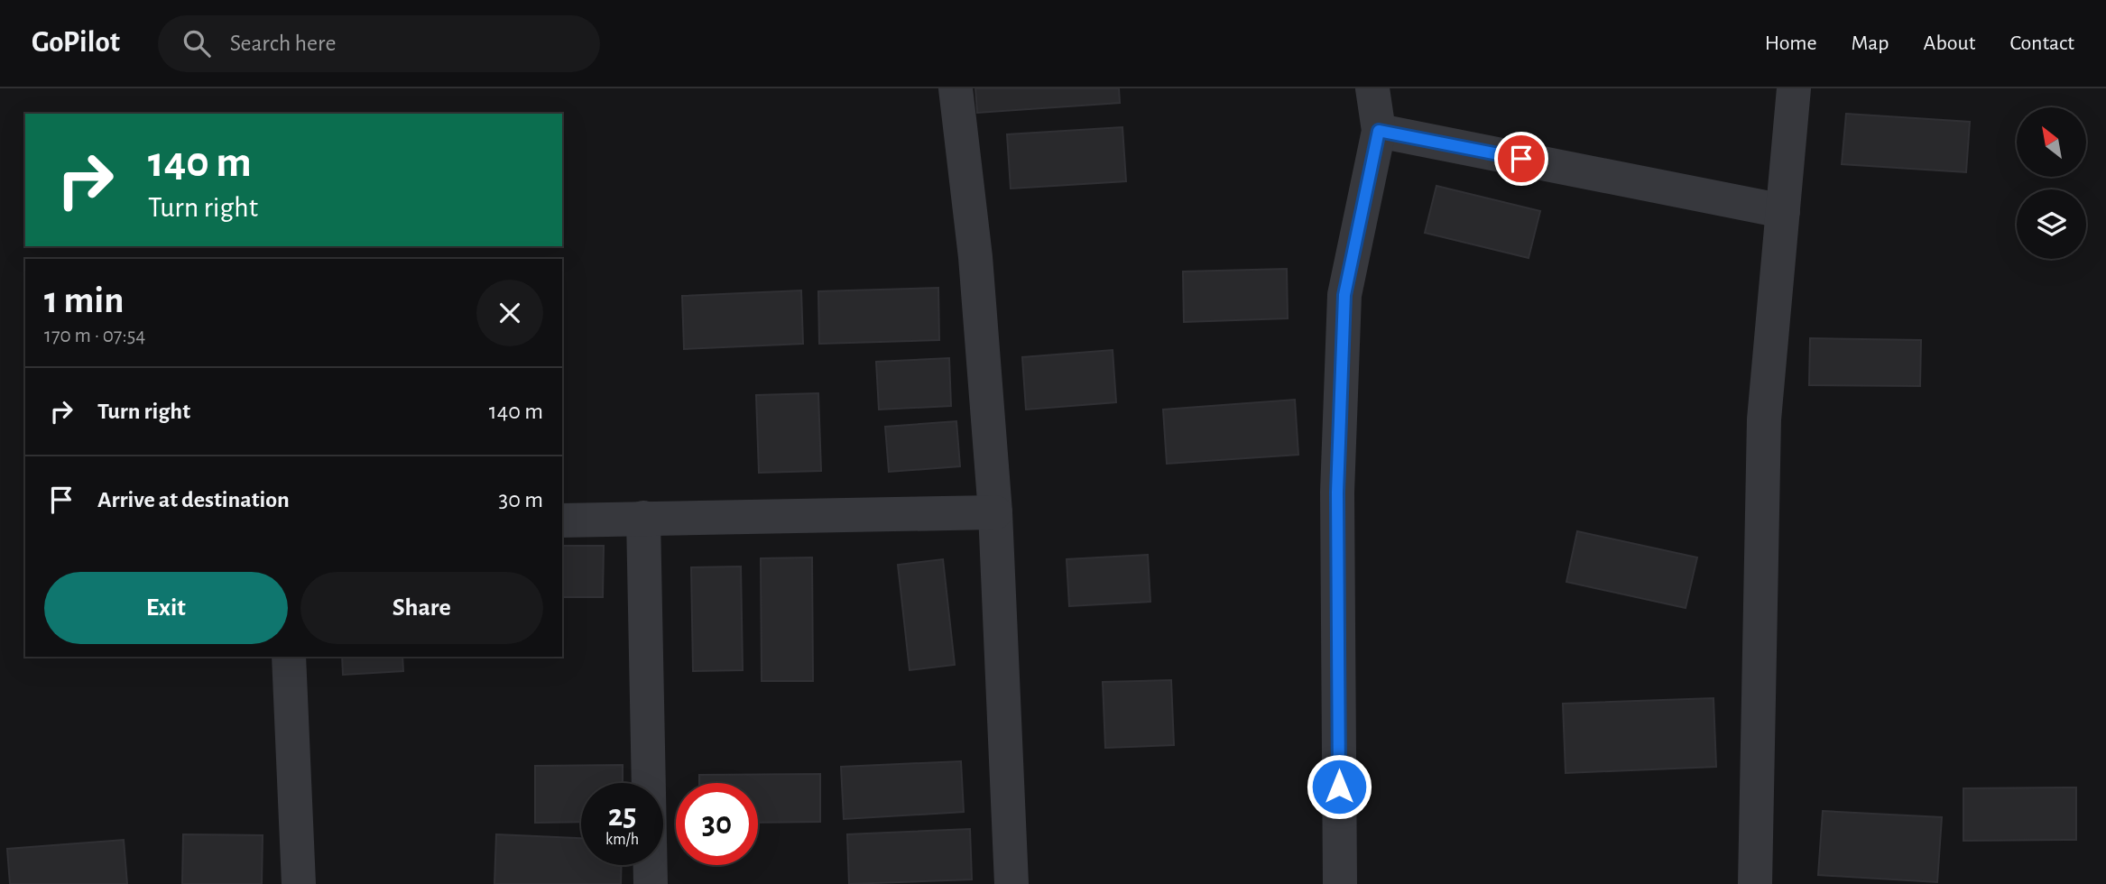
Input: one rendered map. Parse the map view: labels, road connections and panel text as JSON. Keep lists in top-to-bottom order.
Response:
{
  "north": "top left",
  "page": {
    "header": "GoPilot",
    "search": "Search here",
    "nav": [
      "Home",
      "Map",
      "About",
      "Contact"
    ],
    "turn": ["140 m", "Turn right"],
    "heading": ["1 min", "170 m · 07:54"],
    "list": [
      {
        "name": "Turn right",
        "value": "140 m"
      },
      {
        "name": "Arrive at destination",
        "value": "30 m"
      }
    ],
    "buttons": ["Exit", "Share"],
    "speed": "25 km/h",
    "limit": "30"
  }
}
